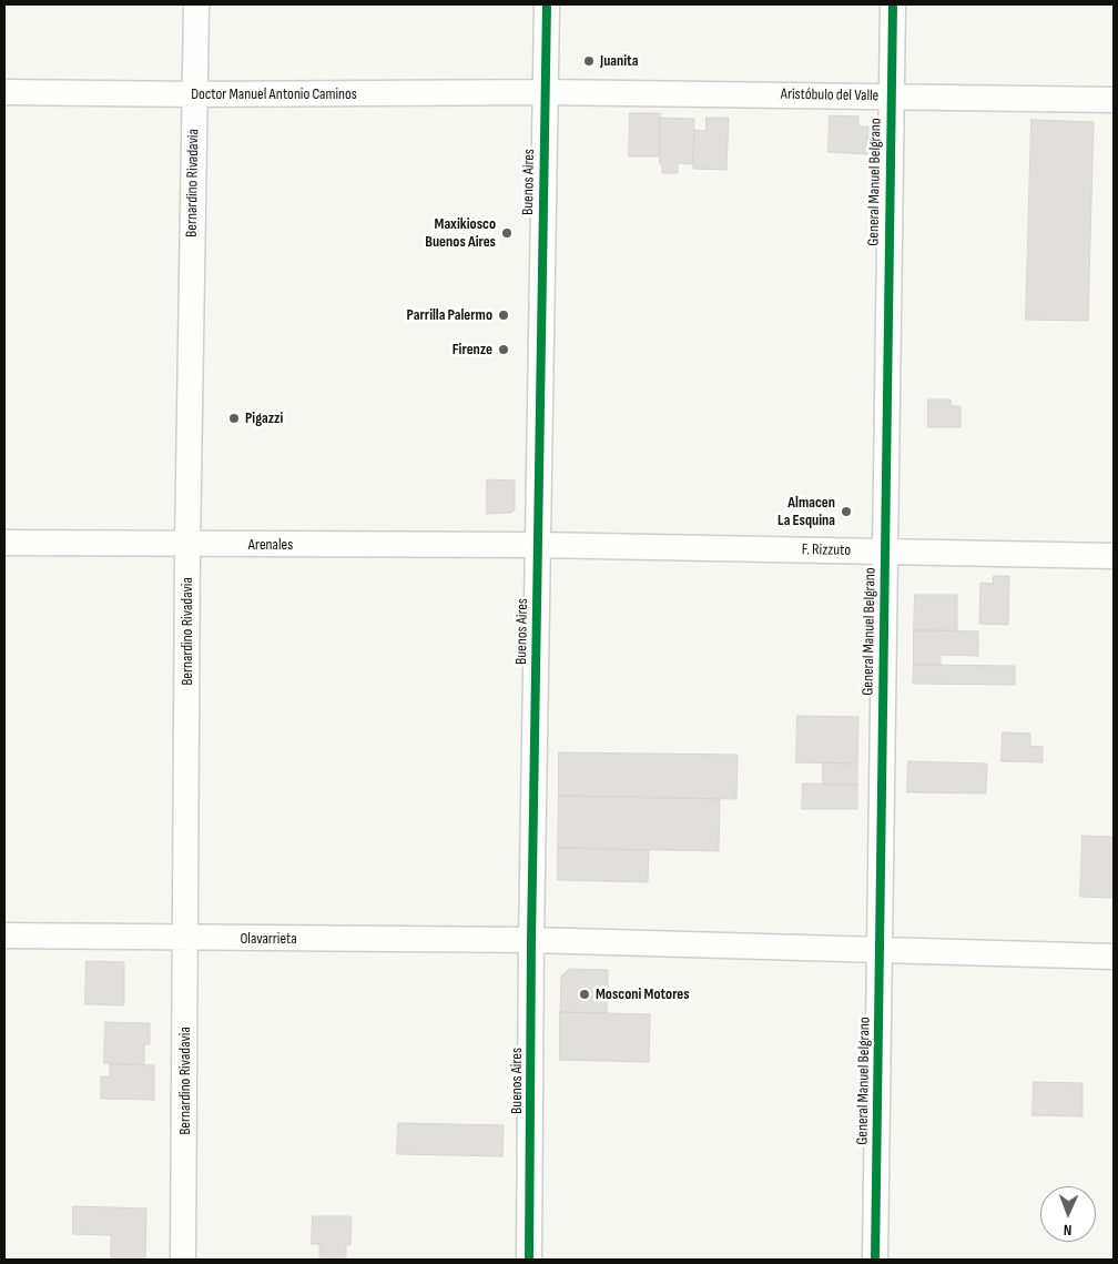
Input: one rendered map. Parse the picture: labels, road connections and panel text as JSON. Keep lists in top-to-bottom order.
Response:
{
  "streets": {
    "street": [
      "Doctor Manuel Antonio Caminos",
      "Aristóbulo del Valle",
      "Buenos Aires",
      "General Manuel Belgrano",
      "Bernardino Rivadavia",
      "Arenales",
      "F. Rizzuto",
      "Olavarrieta"
    ]
  },
  "crossings": [
    ["Doctor Manuel Antonio Caminos", "Aristóbulo del Valle"],
    ["Doctor Manuel Antonio Caminos", "Buenos Aires"],
    ["Doctor Manuel Antonio Caminos", "Bernardino Rivadavia"],
    ["Aristóbulo del Valle", "Buenos Aires"],
    ["Aristóbulo del Valle", "General Manuel Belgrano"],
    ["Buenos Aires", "Arenales"],
    ["Buenos Aires", "F. Rizzuto"],
    ["Buenos Aires", "Olavarrieta"],
    ["General Manuel Belgrano", "F. Rizzuto"],
    ["General Manuel Belgrano", "Olavarrieta"],
    ["Bernardino Rivadavia", "Arenales"],
    ["Bernardino Rivadavia", "Olavarrieta"],
    ["Arenales", "F. Rizzuto"]
  ],
  "places": [
    "Juanita",
    "Maxikiosco Buenos Aires",
    "Parrilla Palermo",
    "Firenze",
    "Pigazzi",
    "Almacen La Esquina",
    "Mosconi Motores"
  ],
  "north": "bottom"
}
